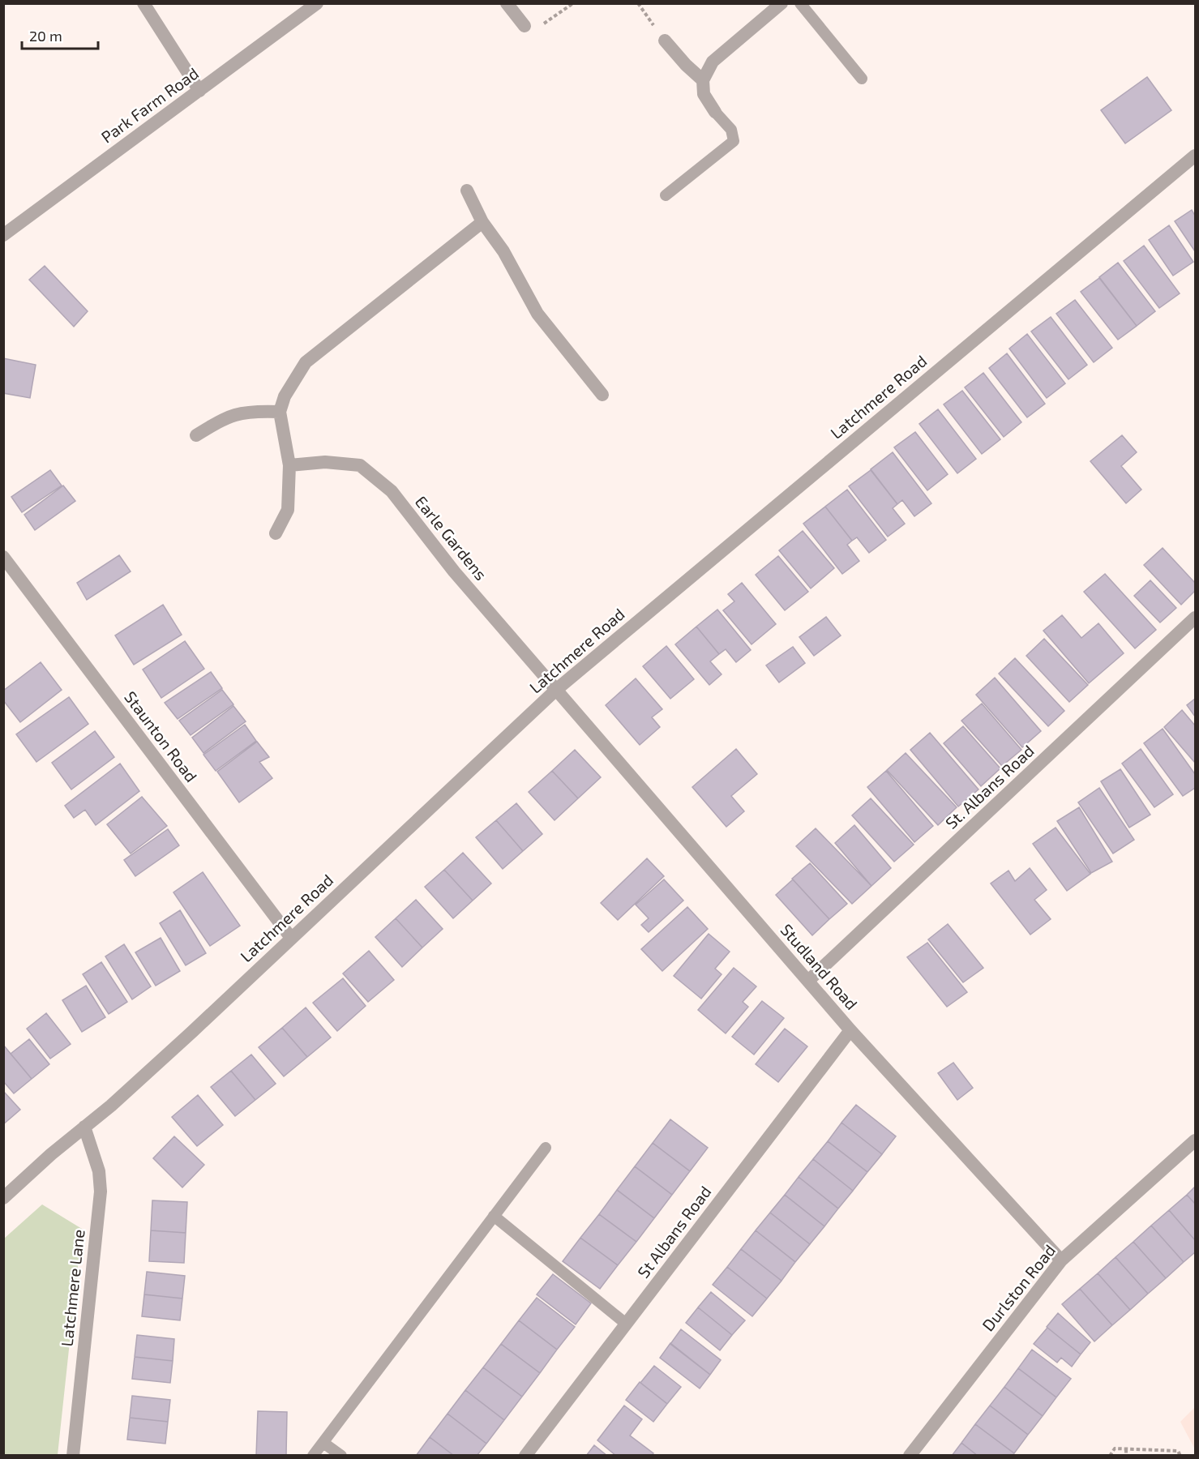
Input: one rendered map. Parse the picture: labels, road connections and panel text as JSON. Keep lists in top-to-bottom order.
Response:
{
  "streets": {
    "street": [
      "Park Farm Road",
      "Latchmere Road",
      "Earle Gardens",
      "Staunton Road",
      "St. Albans Road",
      "Studland Road",
      "St Albans Road",
      "Latchmere Lane",
      "Durlston Road"
    ]
  },
  "crossings": [
    ["Latchmere Road", "Earle Gardens"],
    ["Latchmere Road", "Staunton Road"],
    ["Latchmere Road", "Studland Road"],
    ["Latchmere Road", "Latchmere Lane"],
    ["Earle Gardens", "Studland Road"],
    ["St. Albans Road", "Studland Road"],
    ["Studland Road", "St Albans Road"],
    ["Studland Road", "Durlston Road"]
  ],
  "scale_bar": "20 m"
}
